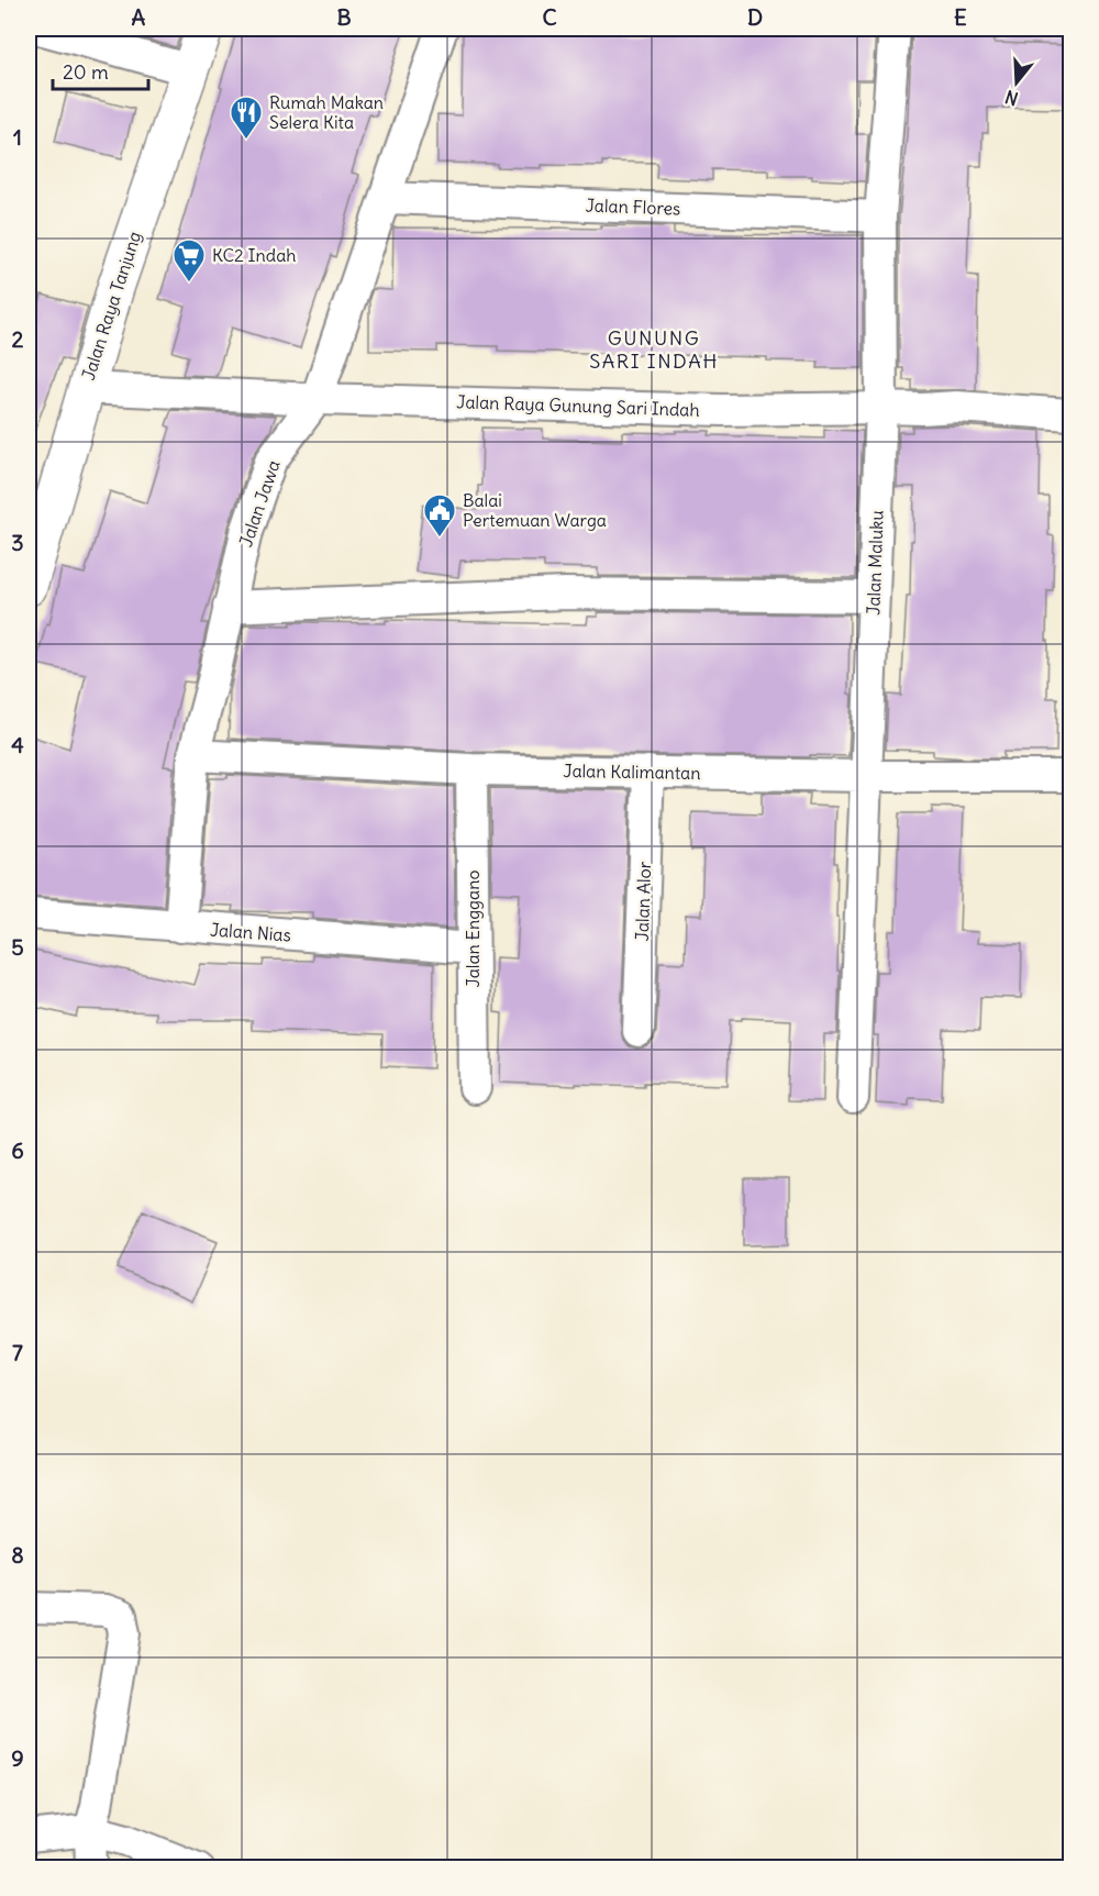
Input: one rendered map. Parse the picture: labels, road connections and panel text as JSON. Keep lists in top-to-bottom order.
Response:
{
  "streets": {
    "main road": ["Jalan Raya Tanjung"],
    "street": [
      "Jalan Flores",
      "Jalan Raya Gunung Sari Indah",
      "Jalan Jawa",
      "Jalan Maluku",
      "Jalan Kalimantan",
      "Jalan Alor",
      "Jalan Enggano",
      "Jalan Nias"
    ]
  },
  "crossings": [
    ["Jalan Flores", "Jalan Jawa"],
    ["Jalan Flores", "Jalan Maluku"],
    ["Jalan Raya Tanjung", "Jalan Raya Gunung Sari Indah"],
    ["Jalan Raya Gunung Sari Indah", "Jalan Jawa"],
    ["Jalan Raya Gunung Sari Indah", "Jalan Maluku"],
    ["Jalan Jawa", "Jalan Kalimantan"],
    ["Jalan Jawa", "Jalan Nias"],
    ["Jalan Maluku", "Jalan Kalimantan"],
    ["Jalan Kalimantan", "Jalan Alor"],
    ["Jalan Kalimantan", "Jalan Enggano"],
    ["Jalan Enggano", "Jalan Nias"]
  ],
  "districts": ["GUNUNG SARI INDAH"],
  "places": {
    "restaurant": ["Rumah Makan Selera Kita"],
    "supermarket": ["KC2 Indah"],
    "public building": ["Balai Pertemuan Warga"]
  },
  "scale_bar": "20 m",
  "north": "bottom",
  "grid": {
    "columns": [
      "A",
      "B",
      "C",
      "D",
      "E"
    ],
    "rows": [
      "1",
      "2",
      "3",
      "4",
      "5",
      "6",
      "7",
      "8",
      "9"
    ]
  }
}
